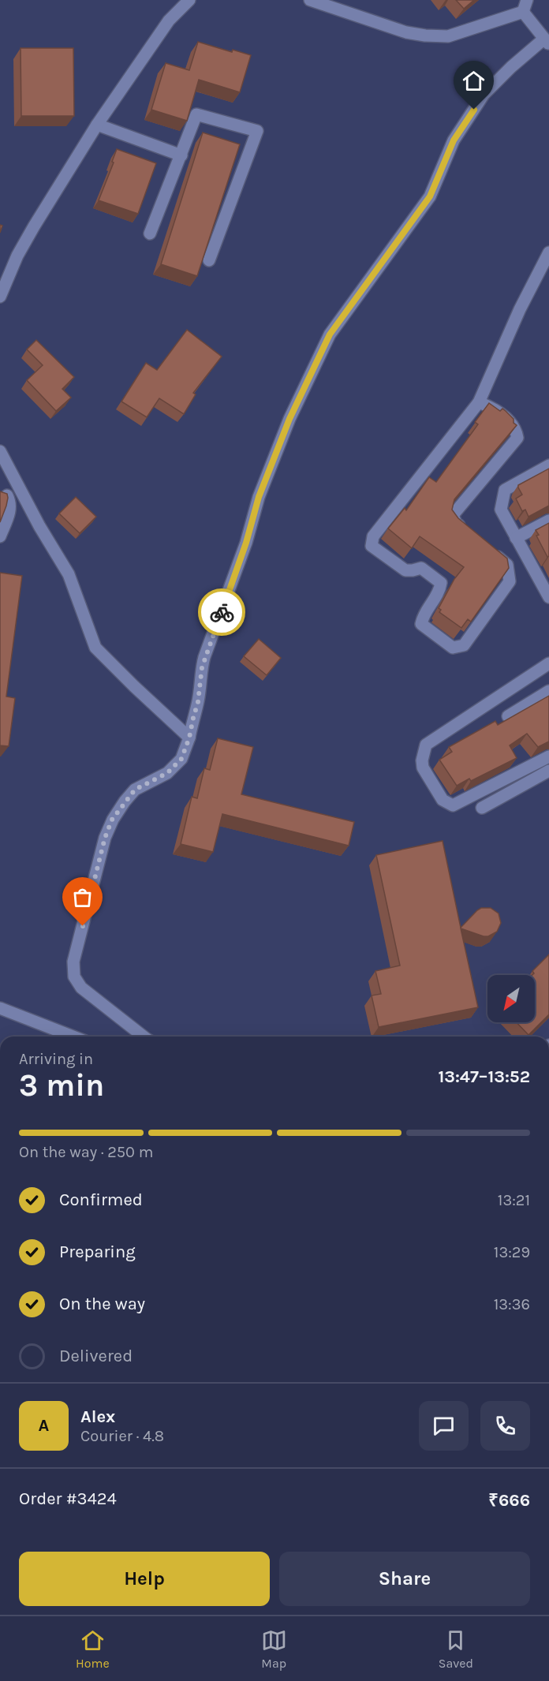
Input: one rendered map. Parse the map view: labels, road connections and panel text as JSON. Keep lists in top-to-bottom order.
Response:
{
  "north": "bottom left",
  "page": {
    "heading": ["3 min", "Arriving in", "13:47–13:52"],
    "panel": [
      "Alex",
      "Courier · 4.8",
      "Order #3424",
      "₹666"
    ],
    "bar": "On the way · 250 m",
    "list": [
      ["Confirmed", "13:21"],
      ["Preparing", "13:29"],
      ["On the way", "13:36"],
      "Delivered"
    ],
    "round": "A",
    "buttons": ["Help", "Share"],
    "tabs": ["Home", "Map", "Saved"]
  }
}
